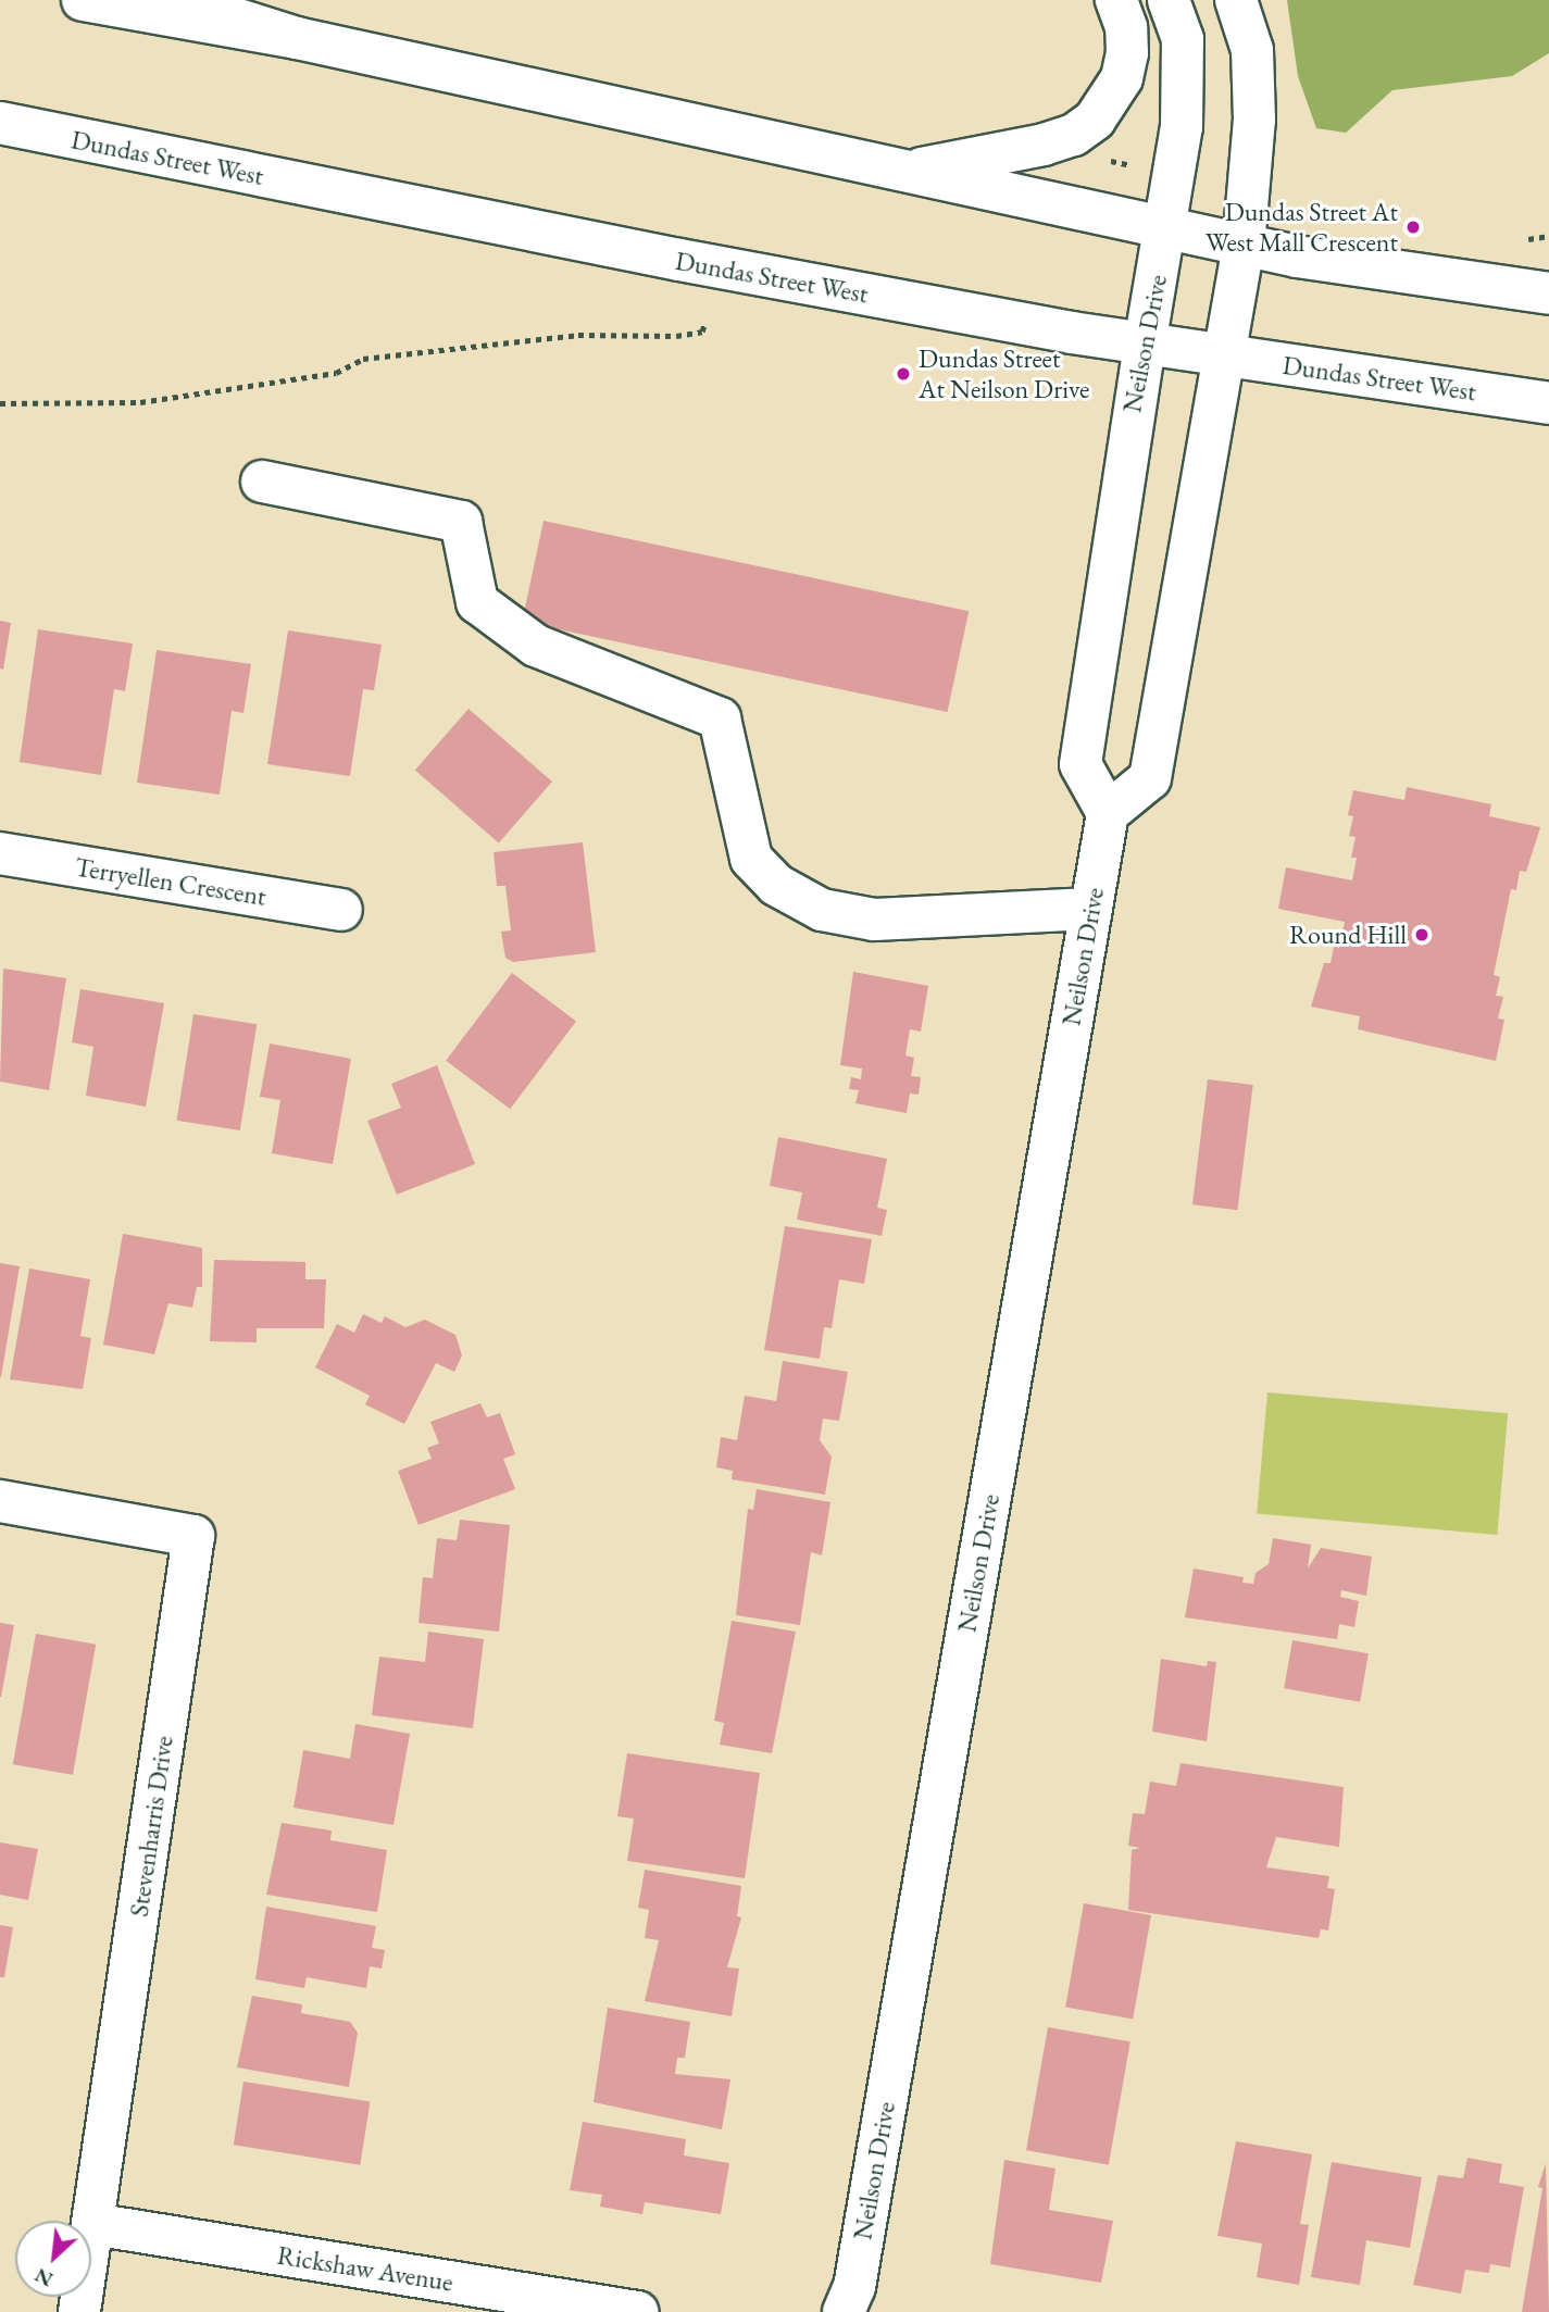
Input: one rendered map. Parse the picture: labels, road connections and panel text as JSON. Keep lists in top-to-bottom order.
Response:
{
  "streets": {
    "main road": [
      "Dundas Street West",
      "Neilson Drive",
      "Terryellen Crescent",
      "Stevenharris Drive",
      "Rickshaw Avenue"
    ]
  },
  "crossings": [
    ["Dundas Street West", "Neilson Drive"],
    ["Stevenharris Drive", "Rickshaw Avenue"]
  ],
  "places": ["Dundas Street At West Mall Crescent", "Dundas Street At Neilson Drive", "Round Hill"],
  "north": "bottom left"
}
